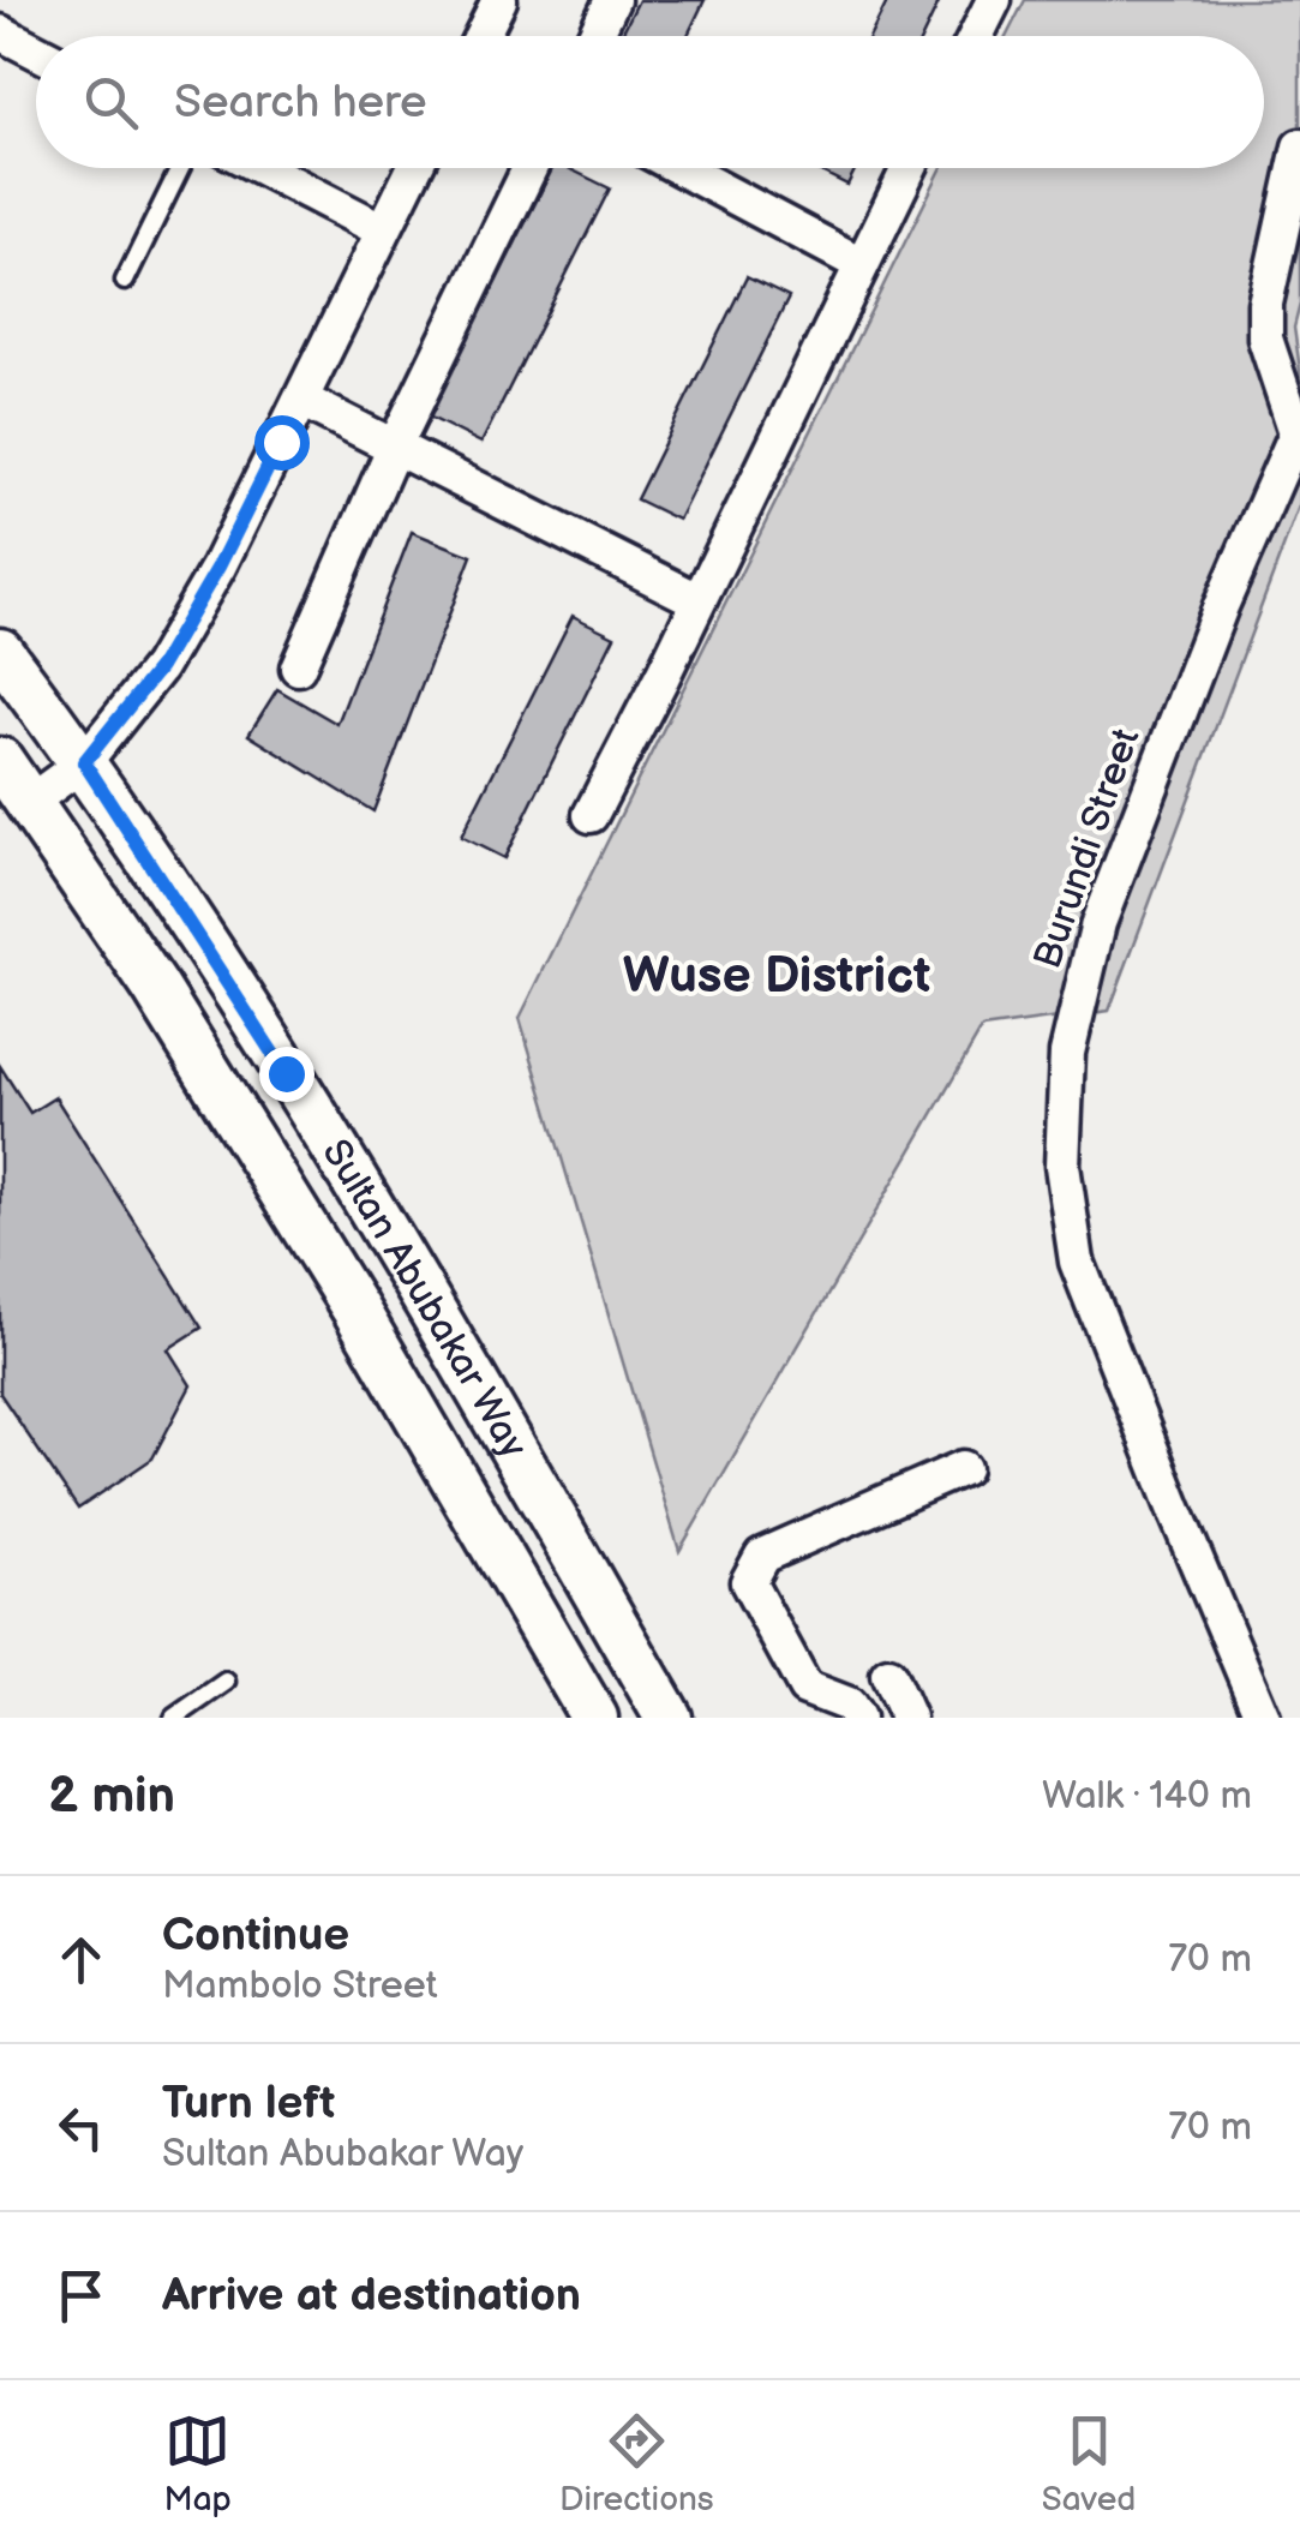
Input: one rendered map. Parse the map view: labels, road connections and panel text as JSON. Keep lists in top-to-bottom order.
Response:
{
  "streets": {
    "main road": ["Sultan Abubakar Way"],
    "street": ["Burundi Street"]
  },
  "districts": ["Wuse District"],
  "page": {
    "search": "Search here",
    "heading": ["2 min", "Walk · 140 m"],
    "list": [
      ["Continue", "Mambolo Street", "70 m"],
      ["Turn left", "Sultan Abubakar Way", "70 m"],
      "Arrive at destination"
    ],
    "nav": ["Map", "Directions", "Saved"]
  }
}
